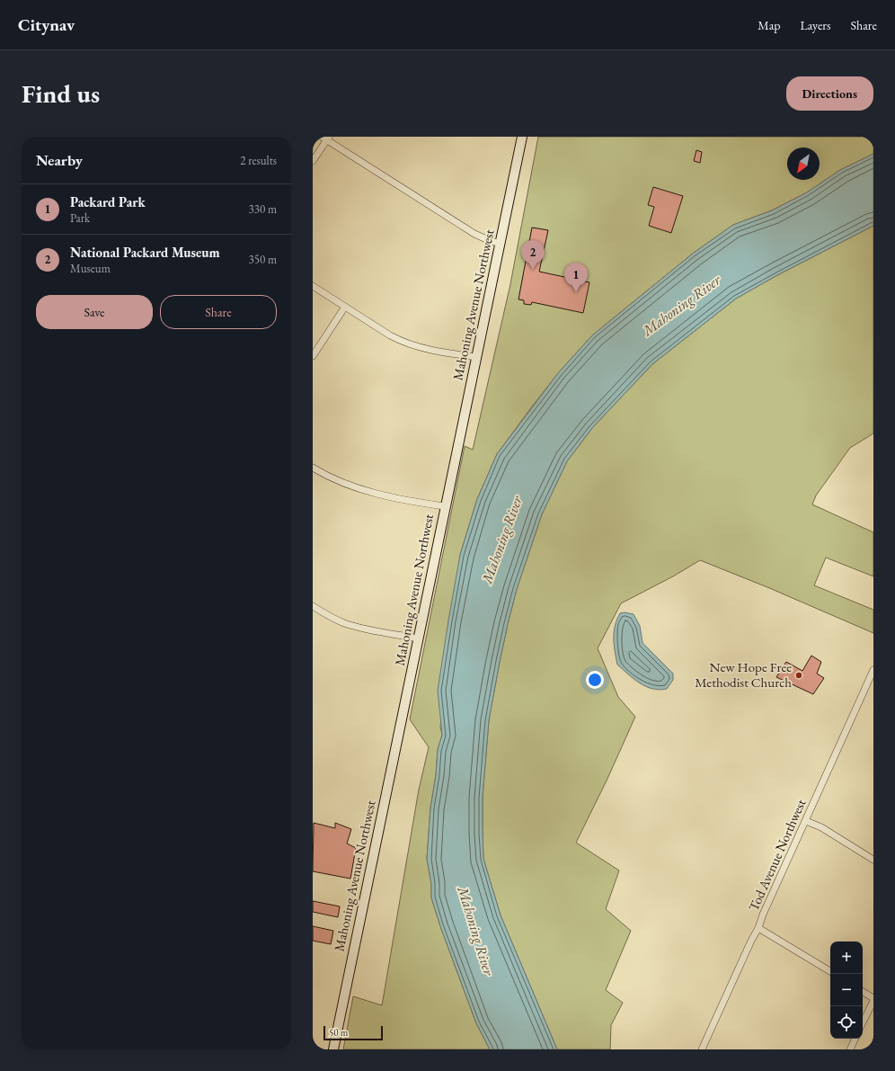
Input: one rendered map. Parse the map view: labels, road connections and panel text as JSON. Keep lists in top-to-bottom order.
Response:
{
  "streets": {
    "main road": ["Mahoning Avenue Northwest"],
    "street": ["Tod Avenue Northwest"]
  },
  "water": ["Mahoning River"],
  "places": ["New Hope Free Methodist Church"],
  "scale_bar": "50 m",
  "north": "bottom left",
  "page": {
    "header": "Citynav",
    "nav": ["Map", "Layers", "Share"],
    "buttons": [
      "Directions",
      ["Save", "Share"]
    ],
    "title": "Find us",
    "heading": ["Nearby", "2 results"],
    "list": [
      {
        "mark": "1",
        "name": "Packard Park",
        "note": "Park",
        "value": "330 m"
      },
      {
        "mark": "2",
        "name": "National Packard Museum",
        "note": "Museum",
        "value": "350 m"
      }
    ],
    "pins": ["2", "1"],
    "map_buttons": ["+", "−"],
    "scale": "50 m"
  }
}
